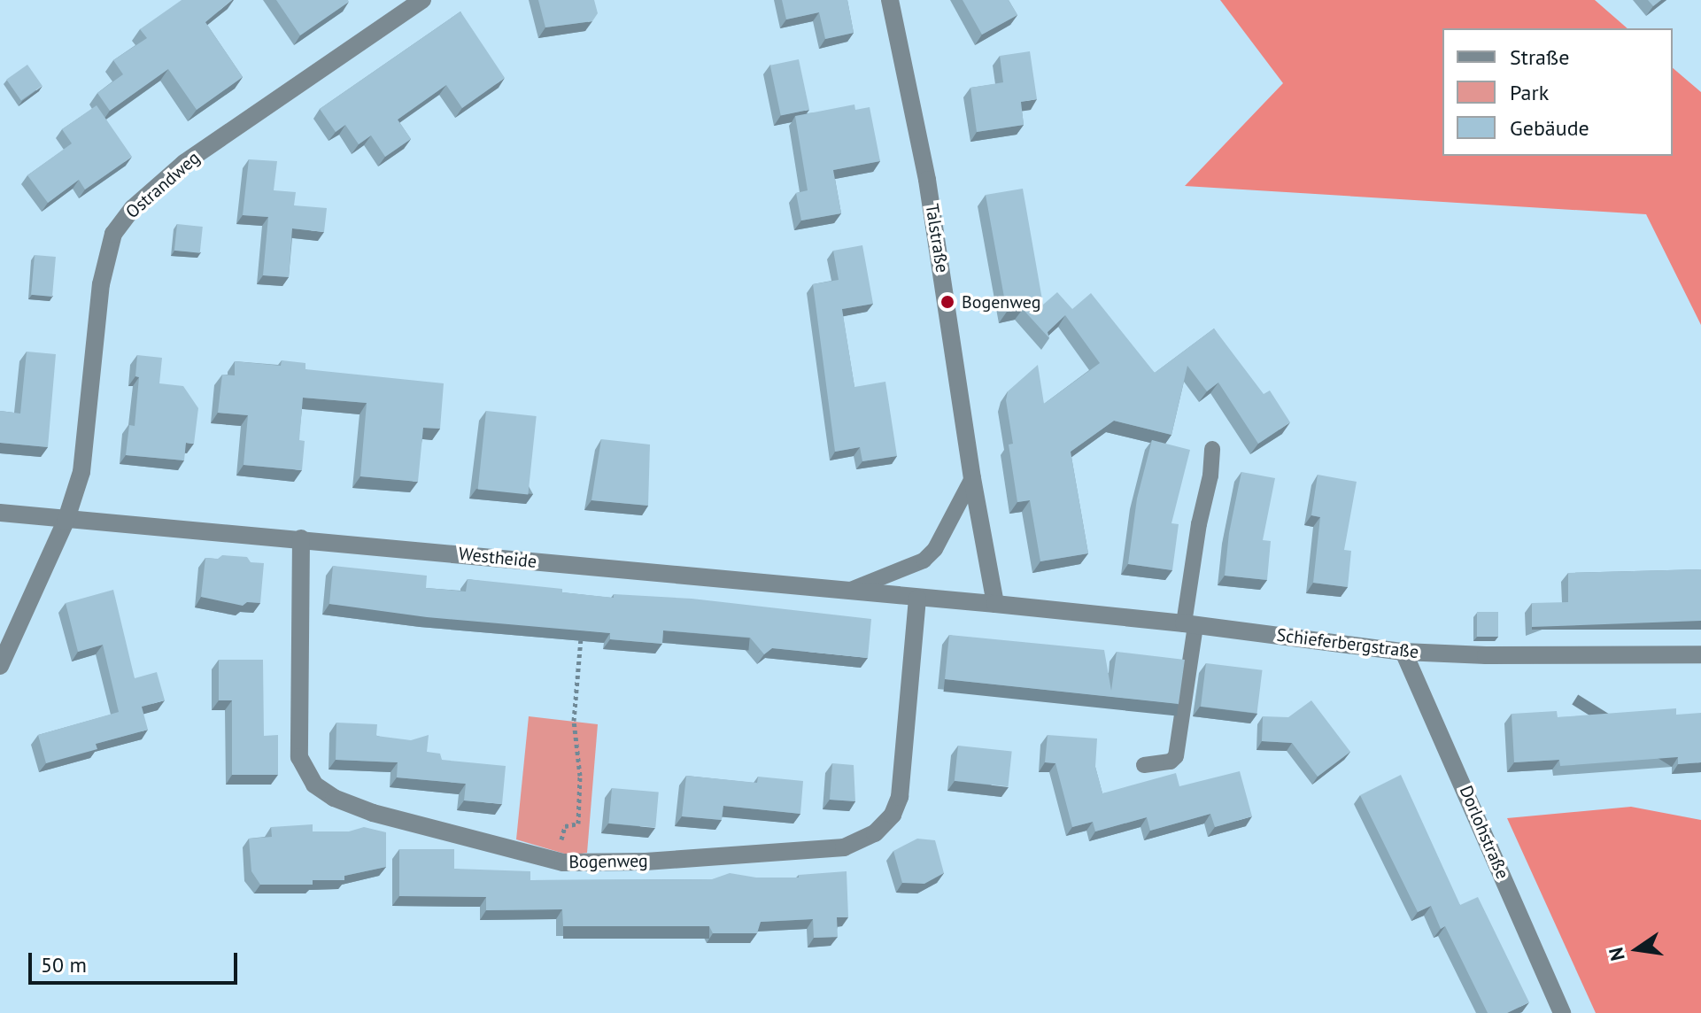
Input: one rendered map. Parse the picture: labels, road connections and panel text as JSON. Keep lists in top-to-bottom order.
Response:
{
  "streets": {
    "street": [
      "Ostrandweg",
      "Talstraße",
      "Westheide",
      "Schieferbergstraße",
      "Dorlohstraße",
      "Bogenweg"
    ]
  },
  "crossings": [
    ["Ostrandweg", "Westheide"],
    ["Talstraße", "Westheide"],
    ["Talstraße", "Schieferbergstraße"],
    ["Westheide", "Schieferbergstraße"],
    ["Westheide", "Bogenweg"],
    ["Schieferbergstraße", "Dorlohstraße"]
  ],
  "places": ["Bogenweg"],
  "legend": ["Straße", "Park", "Gebäude"],
  "scale_bar": "50 m",
  "north": "left"
}
